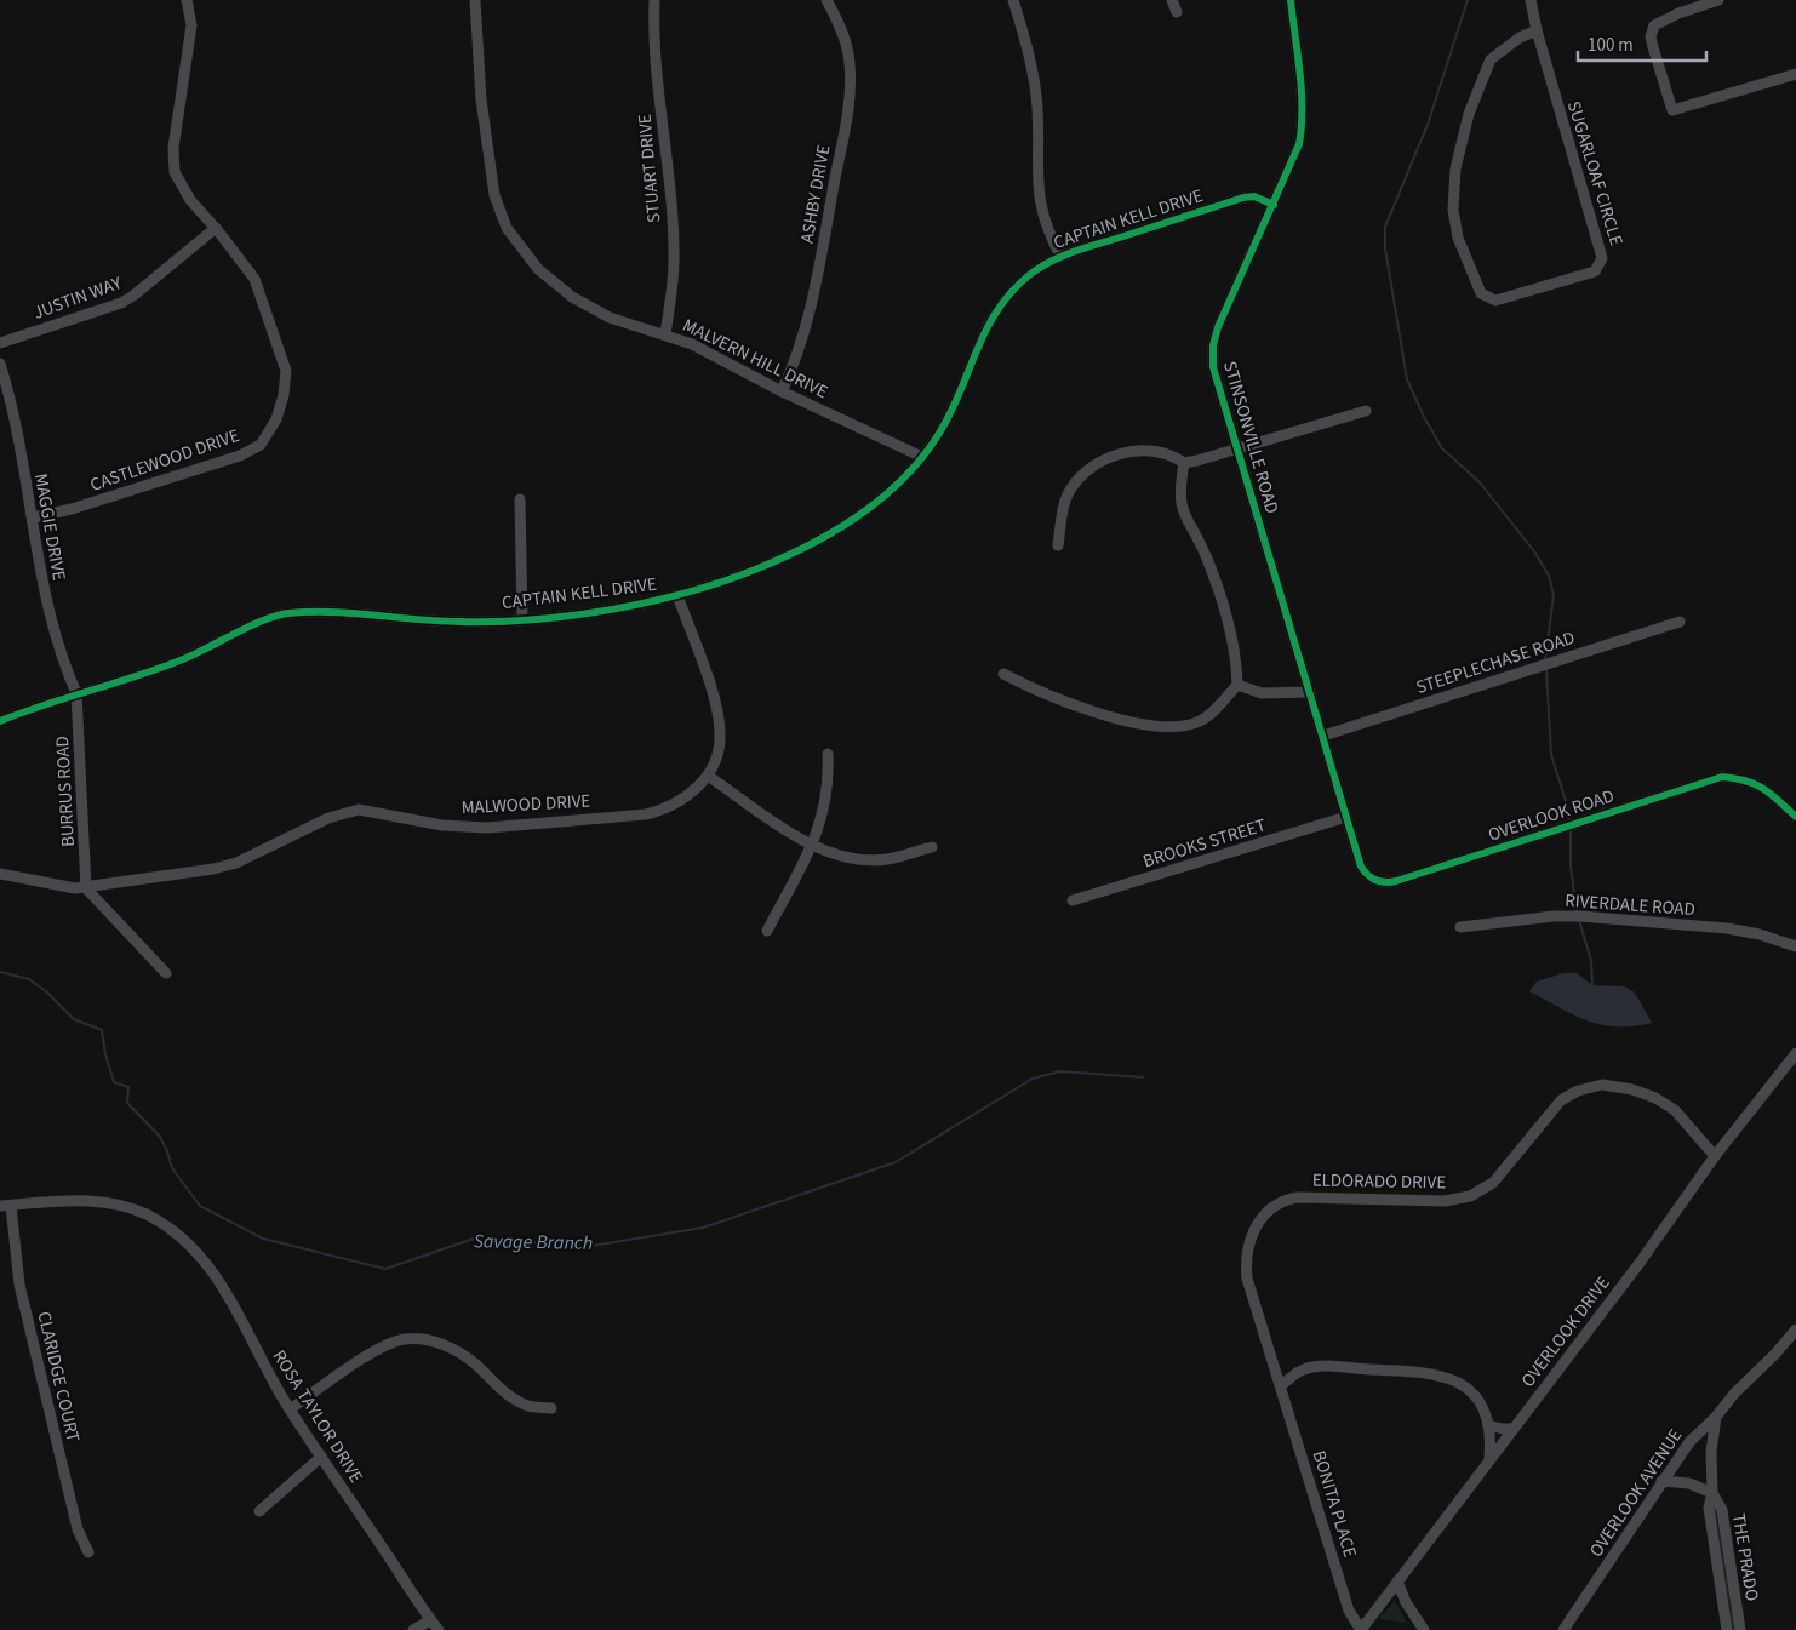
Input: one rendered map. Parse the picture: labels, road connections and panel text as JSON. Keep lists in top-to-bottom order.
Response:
{
  "streets": {
    "street": [
      "STUART DRIVE",
      "SUGARLOAF CIRCLE",
      "ASHBY DRIVE",
      "CAPTAIN KELL DRIVE",
      "JUSTIN WAY",
      "MALVERN HILL DRIVE",
      "STINSONVILLE ROAD",
      "CASTLEWOOD DRIVE",
      "MAGGIE DRIVE",
      "STEEPLECHASE ROAD",
      "BURRUS ROAD",
      "MALWOOD DRIVE",
      "OVERLOOK ROAD",
      "BROOKS STREET",
      "RIVERDALE ROAD",
      "ELDORADO DRIVE",
      "OVERLOOK DRIVE",
      "CLARIDGE COURT",
      "ROSA TAYLOR DRIVE",
      "OVERLOOK AVENUE",
      "BONITA PLACE",
      "THE PRADO"
    ]
  },
  "crossings": [
    ["STUART DRIVE", "MALVERN HILL DRIVE"],
    ["ASHBY DRIVE", "MALVERN HILL DRIVE"],
    ["CAPTAIN KELL DRIVE", "MALVERN HILL DRIVE"],
    ["CAPTAIN KELL DRIVE", "STINSONVILLE ROAD"],
    ["CAPTAIN KELL DRIVE", "MAGGIE DRIVE"],
    ["CAPTAIN KELL DRIVE", "BURRUS ROAD"],
    ["CAPTAIN KELL DRIVE", "MALWOOD DRIVE"],
    ["JUSTIN WAY", "CASTLEWOOD DRIVE"],
    ["STINSONVILLE ROAD", "STEEPLECHASE ROAD"],
    ["STINSONVILLE ROAD", "OVERLOOK ROAD"],
    ["STINSONVILLE ROAD", "BROOKS STREET"],
    ["CASTLEWOOD DRIVE", "MAGGIE DRIVE"],
    ["MAGGIE DRIVE", "BURRUS ROAD"],
    ["BURRUS ROAD", "MALWOOD DRIVE"],
    ["OVERLOOK ROAD", "BROOKS STREET"],
    ["ELDORADO DRIVE", "OVERLOOK DRIVE"],
    ["ELDORADO DRIVE", "BONITA PLACE"],
    ["OVERLOOK DRIVE", "BONITA PLACE"],
    ["CLARIDGE COURT", "ROSA TAYLOR DRIVE"],
    ["OVERLOOK AVENUE", "THE PRADO"]
  ],
  "water": ["Savage Branch"],
  "scale_bar": "100 m"
}
